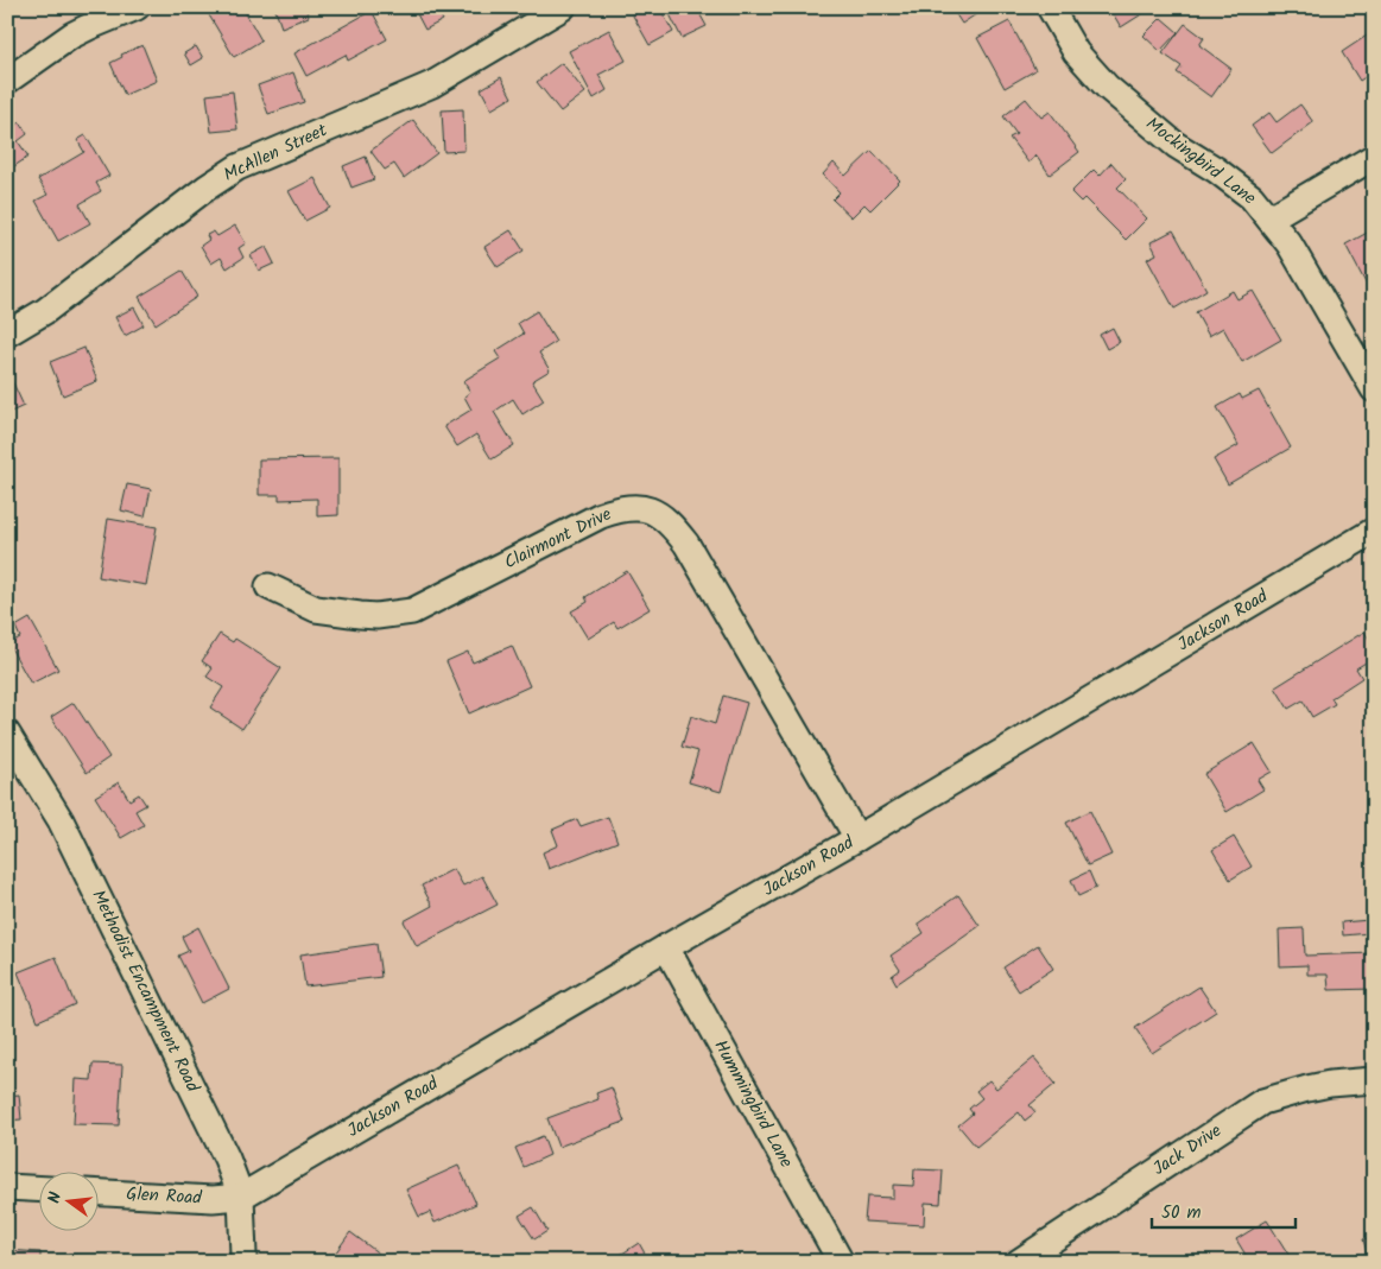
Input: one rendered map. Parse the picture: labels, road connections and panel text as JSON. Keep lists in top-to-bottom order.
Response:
{
  "streets": {
    "street": [
      "McAllen Street",
      "Mockingbird Lane",
      "Clairmont Drive",
      "Jackson Road",
      "Methodist Encampment Road",
      "Hummingbird Lane",
      "Jack Drive",
      "Glen Road"
    ]
  },
  "crossings": [
    ["Clairmont Drive", "Jackson Road"],
    ["Jackson Road", "Methodist Encampment Road"],
    ["Jackson Road", "Hummingbird Lane"],
    ["Jackson Road", "Glen Road"],
    ["Methodist Encampment Road", "Glen Road"]
  ],
  "scale_bar": "50 m",
  "north": "left"
}
